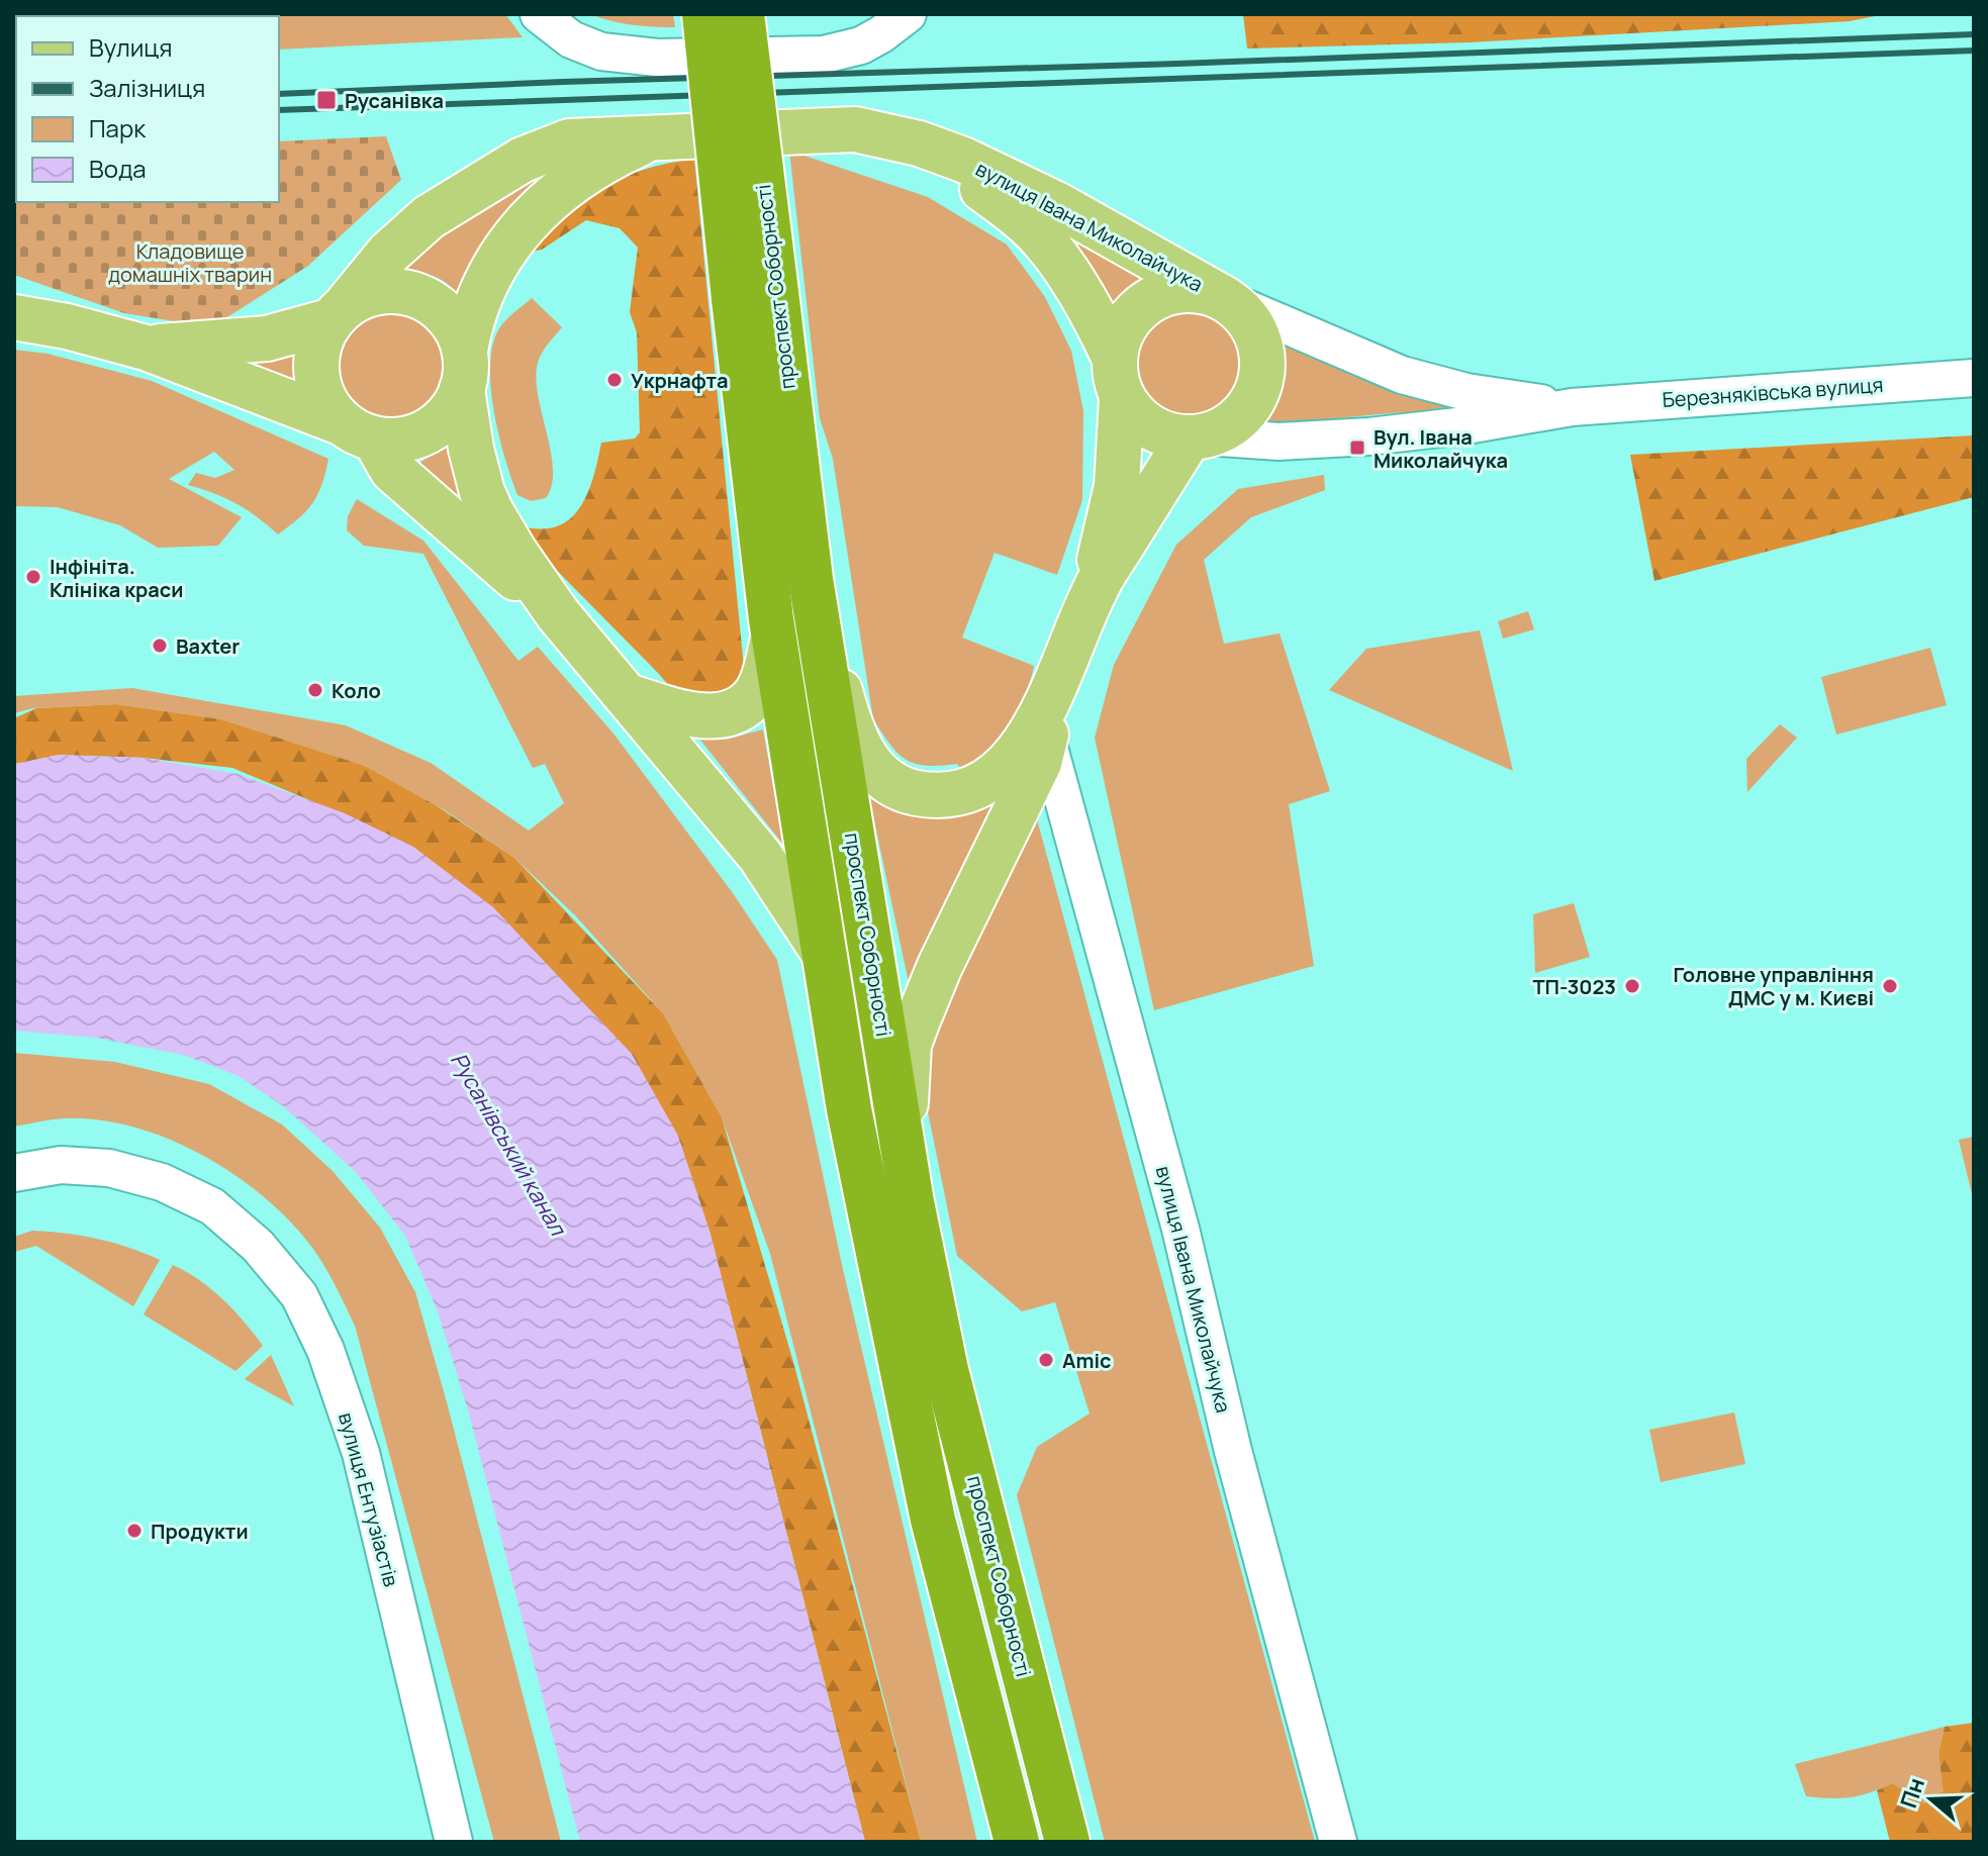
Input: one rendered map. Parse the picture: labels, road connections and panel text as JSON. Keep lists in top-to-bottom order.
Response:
{
  "streets": {
    "highway": ["проспект Соборності"],
    "main road": ["вулиця Івана Миколайчука"],
    "street": ["Березняківська вулиця", "вулиця Ентузіастів"]
  },
  "crossings": [
    ["вулиця Івана Миколайчука", "проспект Соборності"],
    ["вулиця Івана Миколайчука", "Березняківська вулиця"]
  ],
  "water": ["Русанівський канал"],
  "parks": ["Кладовище домашніх тварин"],
  "places": {
    "transit": ["Русанівка", "Вул. Івана Миколайчука"],
    "other": [
      "Укрнафта",
      "Інфініта. Клініка краси",
      "Baxter",
      "Коло",
      "ТП-3023",
      "Головне управління ДМС у м. Києві",
      "Amic",
      "Продукти"
    ]
  },
  "legend": [
    "Вулиця",
    "Залізниця",
    "Парк",
    "Вода"
  ],
  "north": "left"
}
